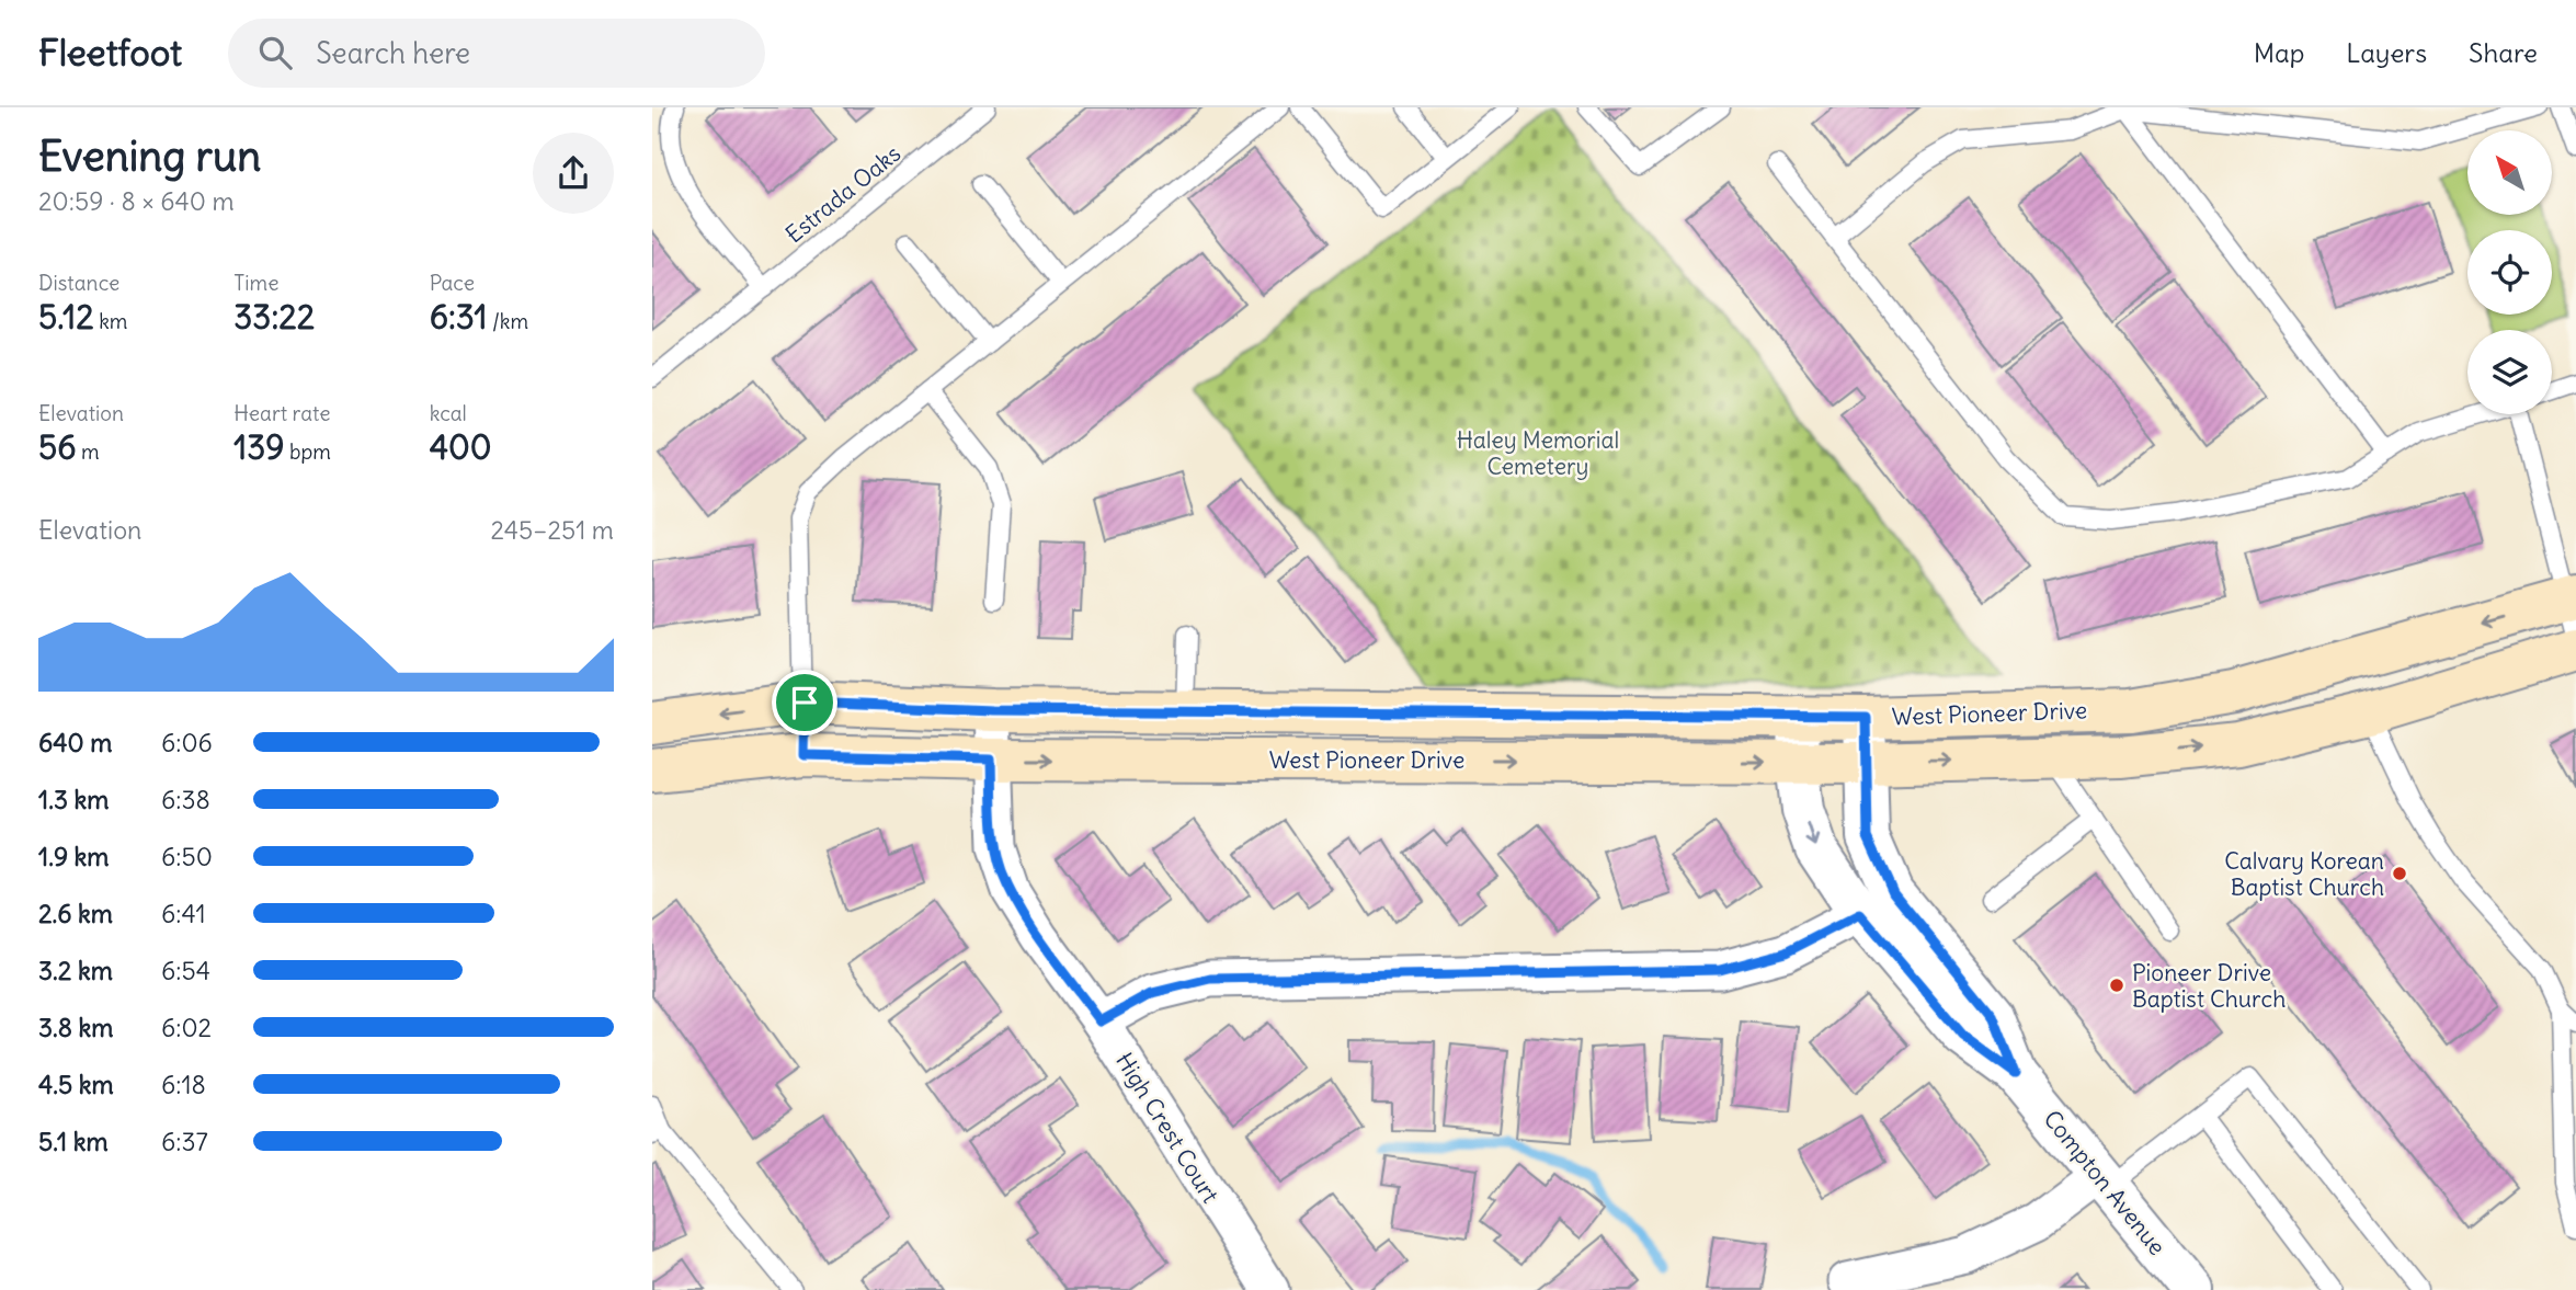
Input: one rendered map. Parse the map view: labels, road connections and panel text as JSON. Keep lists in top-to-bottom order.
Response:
{
  "streets": {
    "main road": ["West Pioneer Drive"],
    "street": ["High Crest Court", "Compton Avenue"],
    "lane": ["Estrada Oaks"]
  },
  "crossings": [
    ["West Pioneer Drive", "High Crest Court"],
    ["West Pioneer Drive", "Compton Avenue"]
  ],
  "parks": ["Haley Memorial Cemetery"],
  "places": ["Calvary Korean Baptist Church", "Pioneer Drive Baptist Church"],
  "north": "top left",
  "page": {
    "header": "Fleetfoot",
    "search": "Search here",
    "nav": ["Map", "Layers", "Share"],
    "heading": ["Evening run", "20:59 · 8 × 640 m"],
    "stats": [
      ["Distance", "5.12 km"],
      ["Time", "33:22"],
      ["Pace", "6:31 /km"],
      ["Elevation", "56 m"],
      ["Heart rate", "139 bpm"],
      ["kcal", "400"]
    ],
    "chart": ["Elevation", "245–251 m"],
    "list": [
      {
        "name": "640 m",
        "note": "6:06"
      },
      {
        "name": "1.3 km",
        "note": "6:38"
      },
      {
        "name": "1.9 km",
        "note": "6:50"
      },
      {
        "name": "2.6 km",
        "note": "6:41"
      },
      {
        "name": "3.2 km",
        "note": "6:54"
      },
      {
        "name": "3.8 km",
        "note": "6:02"
      },
      {
        "name": "4.5 km",
        "note": "6:18"
      },
      {
        "name": "5.1 km",
        "note": "6:37"
      }
    ]
  }
}
